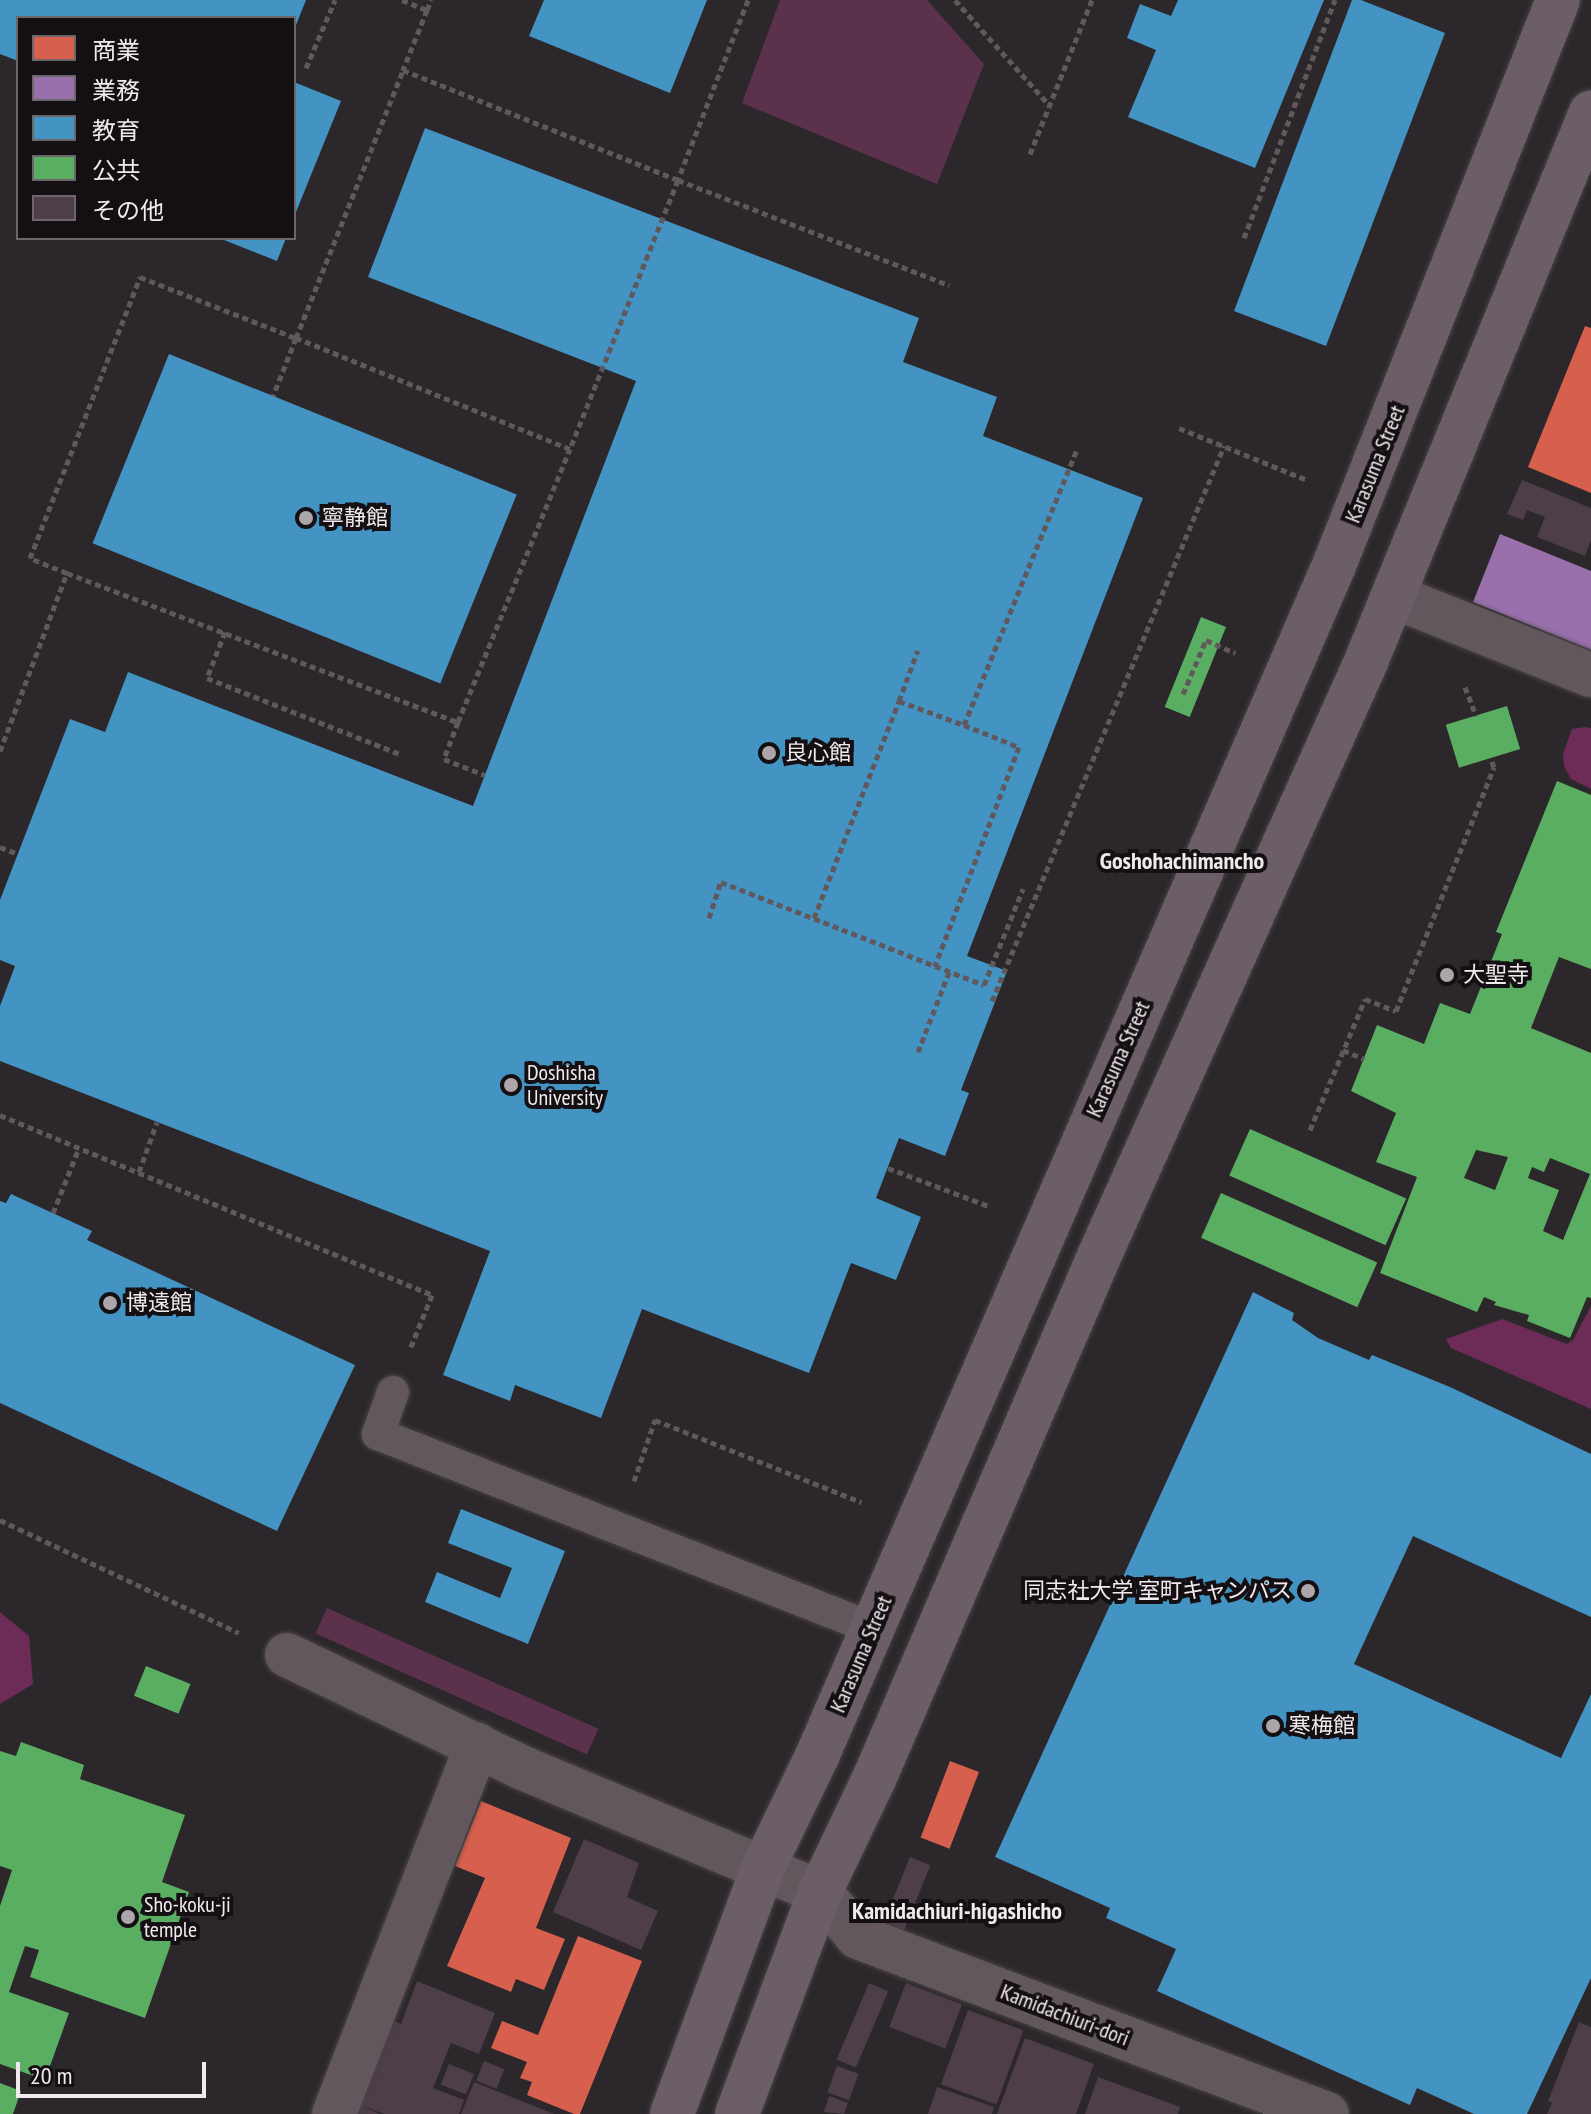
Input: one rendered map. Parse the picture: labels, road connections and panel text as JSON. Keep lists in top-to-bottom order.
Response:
{
  "streets": {
    "highway": ["Karasuma Street"],
    "street": ["Kamidachiuri-dori"]
  },
  "districts": ["Goshohachimancho", "Kamidachiuri-higashicho"],
  "places": [
    "寧静館",
    "良心館",
    "大聖寺",
    "Doshisha University",
    "博遠館",
    "同志社大学 室町キャンパス",
    "寒梅館",
    "Sho-koku-ji temple"
  ],
  "legend": [
    "商業",
    "業務",
    "教育",
    "公共",
    "その他"
  ],
  "scale_bar": "20 m"
}
